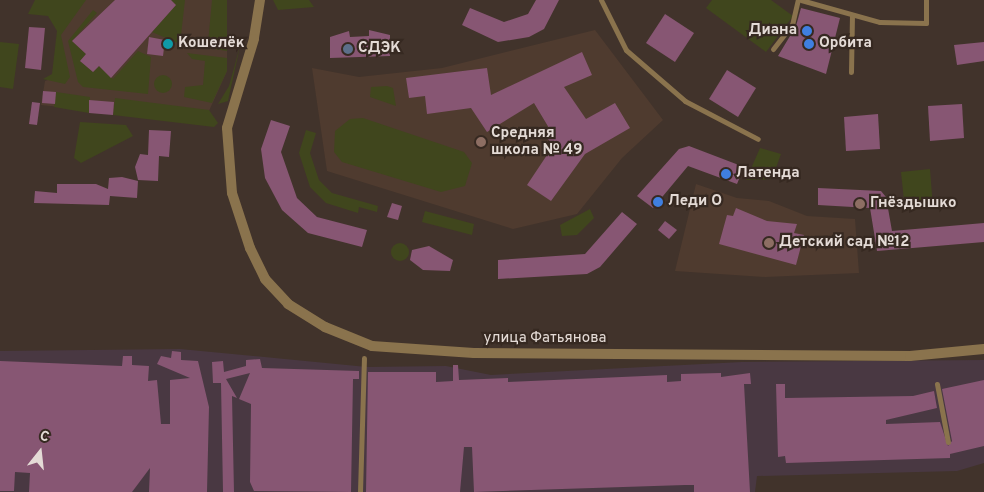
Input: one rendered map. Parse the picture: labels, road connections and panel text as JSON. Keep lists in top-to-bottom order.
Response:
{
  "streets": {
    "street": ["улица Фатьянова"]
  },
  "places": [
    "Диана",
    "Кошелёк",
    "Орбита",
    "СДЭК",
    "Средняя школа № 49",
    "Латенда",
    "Леди О",
    "Гнёздышко",
    "Детский сад №12"
  ],
  "north": "top"
}
